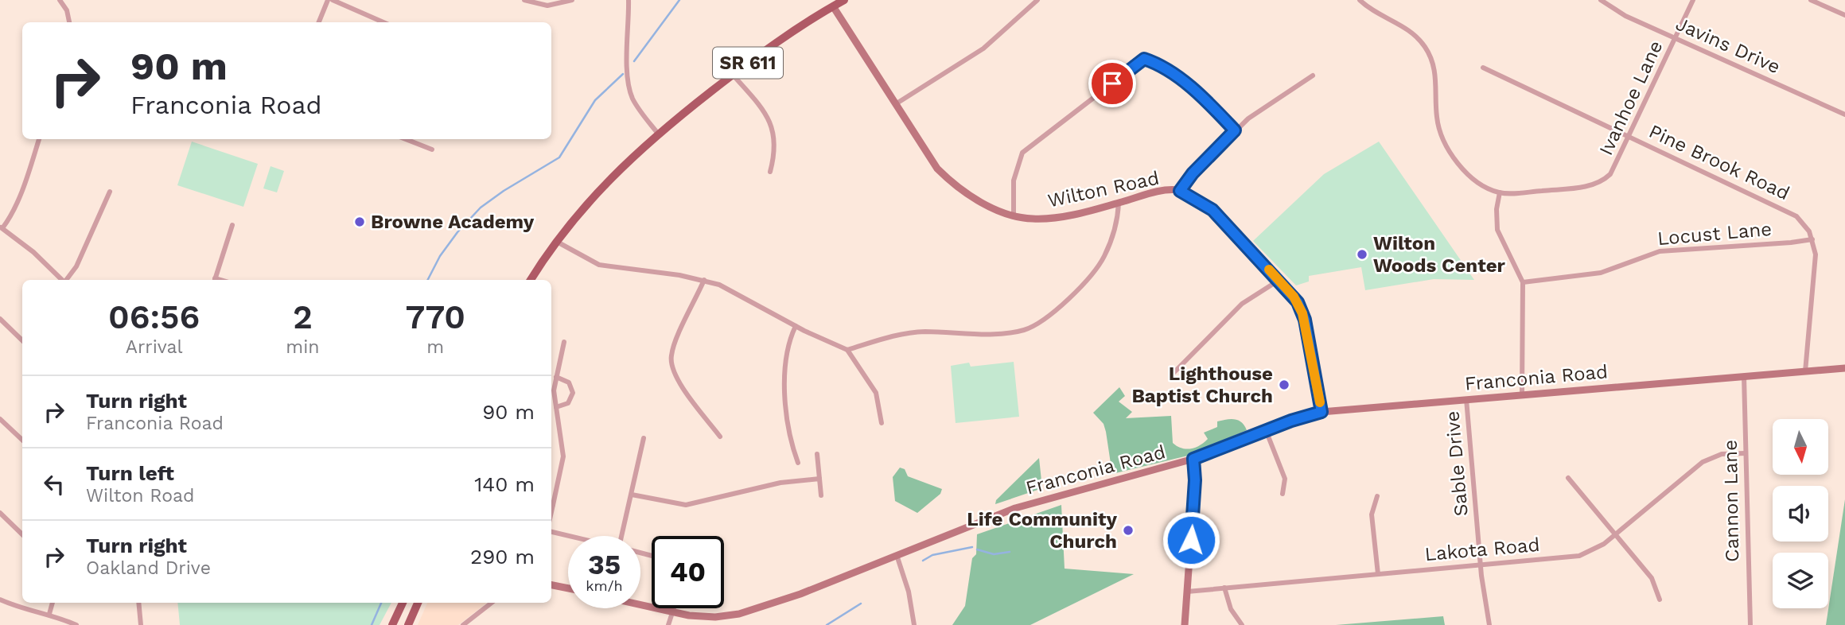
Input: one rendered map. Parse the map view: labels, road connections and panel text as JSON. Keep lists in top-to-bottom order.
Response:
{
  "streets": {
    "main road": ["SR 611", "Wilton Road", "Franconia Road"],
    "street": [
      "Javins Drive",
      "Ivanhoe Lane",
      "Pine Brook Road",
      "Locust Lane",
      "Sable Drive",
      "Cannon Lane",
      "Lakota Road"
    ]
  },
  "crossings": [
    ["Javins Drive", "Ivanhoe Lane"],
    ["SR 611", "Wilton Road"],
    ["Ivanhoe Lane", "Pine Brook Road"],
    ["Pine Brook Road", "Locust Lane"],
    ["Wilton Road", "Franconia Road"],
    ["Franconia Road", "Sable Drive"],
    ["Franconia Road", "Cannon Lane"],
    ["Sable Drive", "Lakota Road"],
    ["Cannon Lane", "Lakota Road"]
  ],
  "places": [
    "Browne Academy",
    "Wilton Woods Center",
    "Lighthouse Baptist Church",
    "Life Community Church"
  ],
  "north": "bottom",
  "page": {
    "turn": ["90 m", "Franconia Road"],
    "eta": [
      "06:56",
      "Arrival",
      "2",
      "min",
      "770",
      "m"
    ],
    "list": [
      {
        "name": "Turn right",
        "note": "Franconia Road",
        "value": "90 m"
      },
      {
        "name": "Turn left",
        "note": "Wilton Road",
        "value": "140 m"
      },
      {
        "name": "Turn right",
        "note": "Oakland Drive",
        "value": "290 m"
      }
    ],
    "speed": "35 km/h",
    "limit": "40"
  }
}
